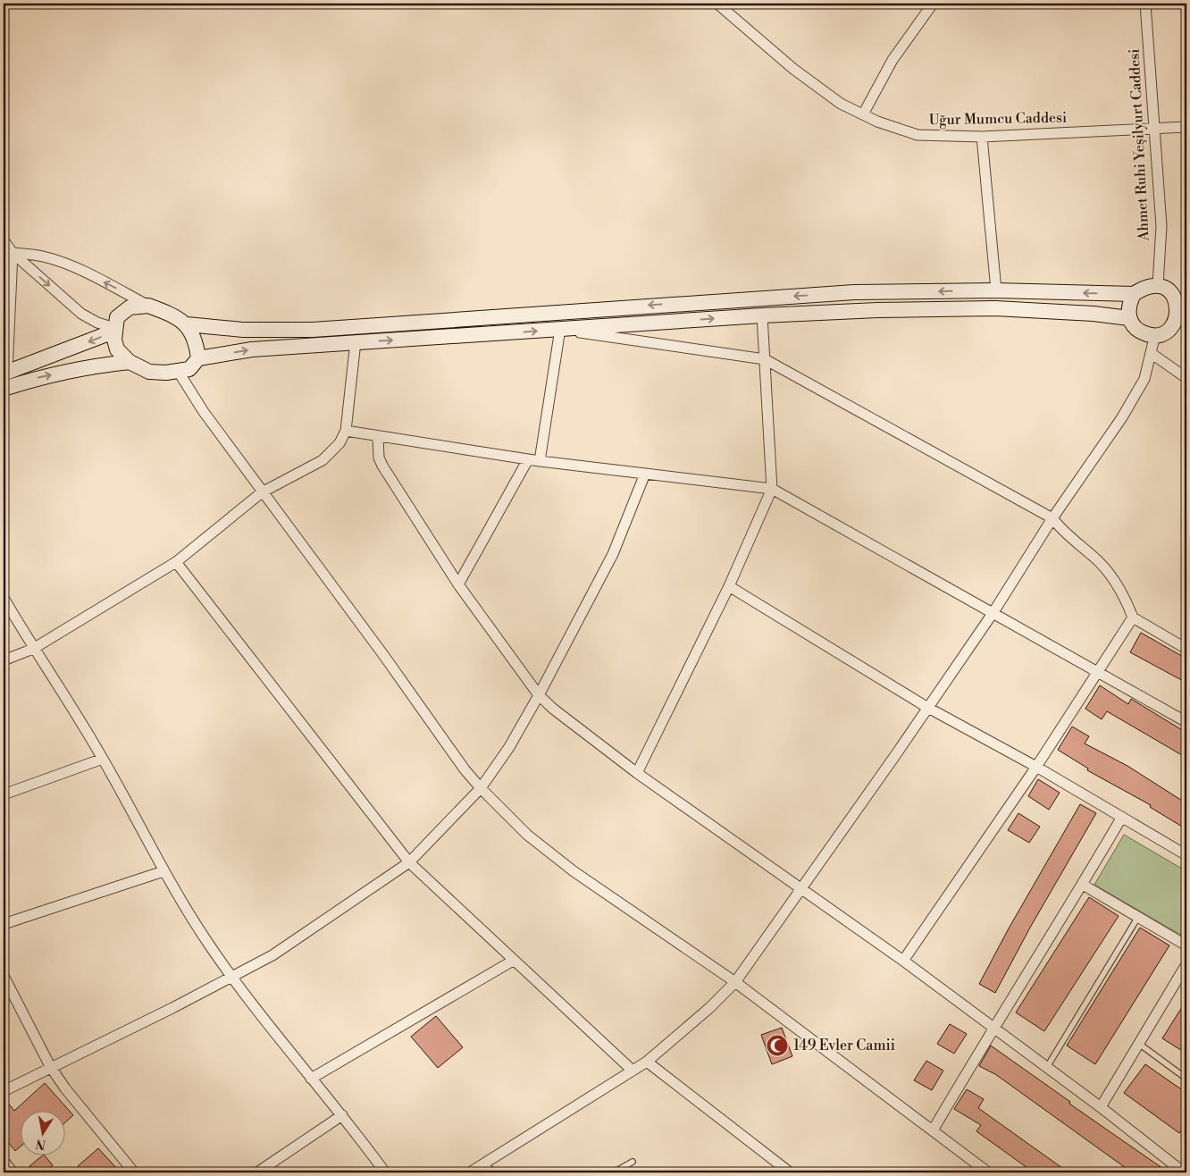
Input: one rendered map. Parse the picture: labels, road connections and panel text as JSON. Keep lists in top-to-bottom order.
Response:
{
  "streets": {
    "street": ["Uğur Mumcu Caddesi", "Ahmet Ruhi Yeşilyurt Caddesi"]
  },
  "crossings": [
    ["Uğur Mumcu Caddesi", "Ahmet Ruhi Yeşilyurt Caddesi"]
  ],
  "places": {
    "mosque": ["149 Evler Camii"]
  },
  "north": "bottom"
}
